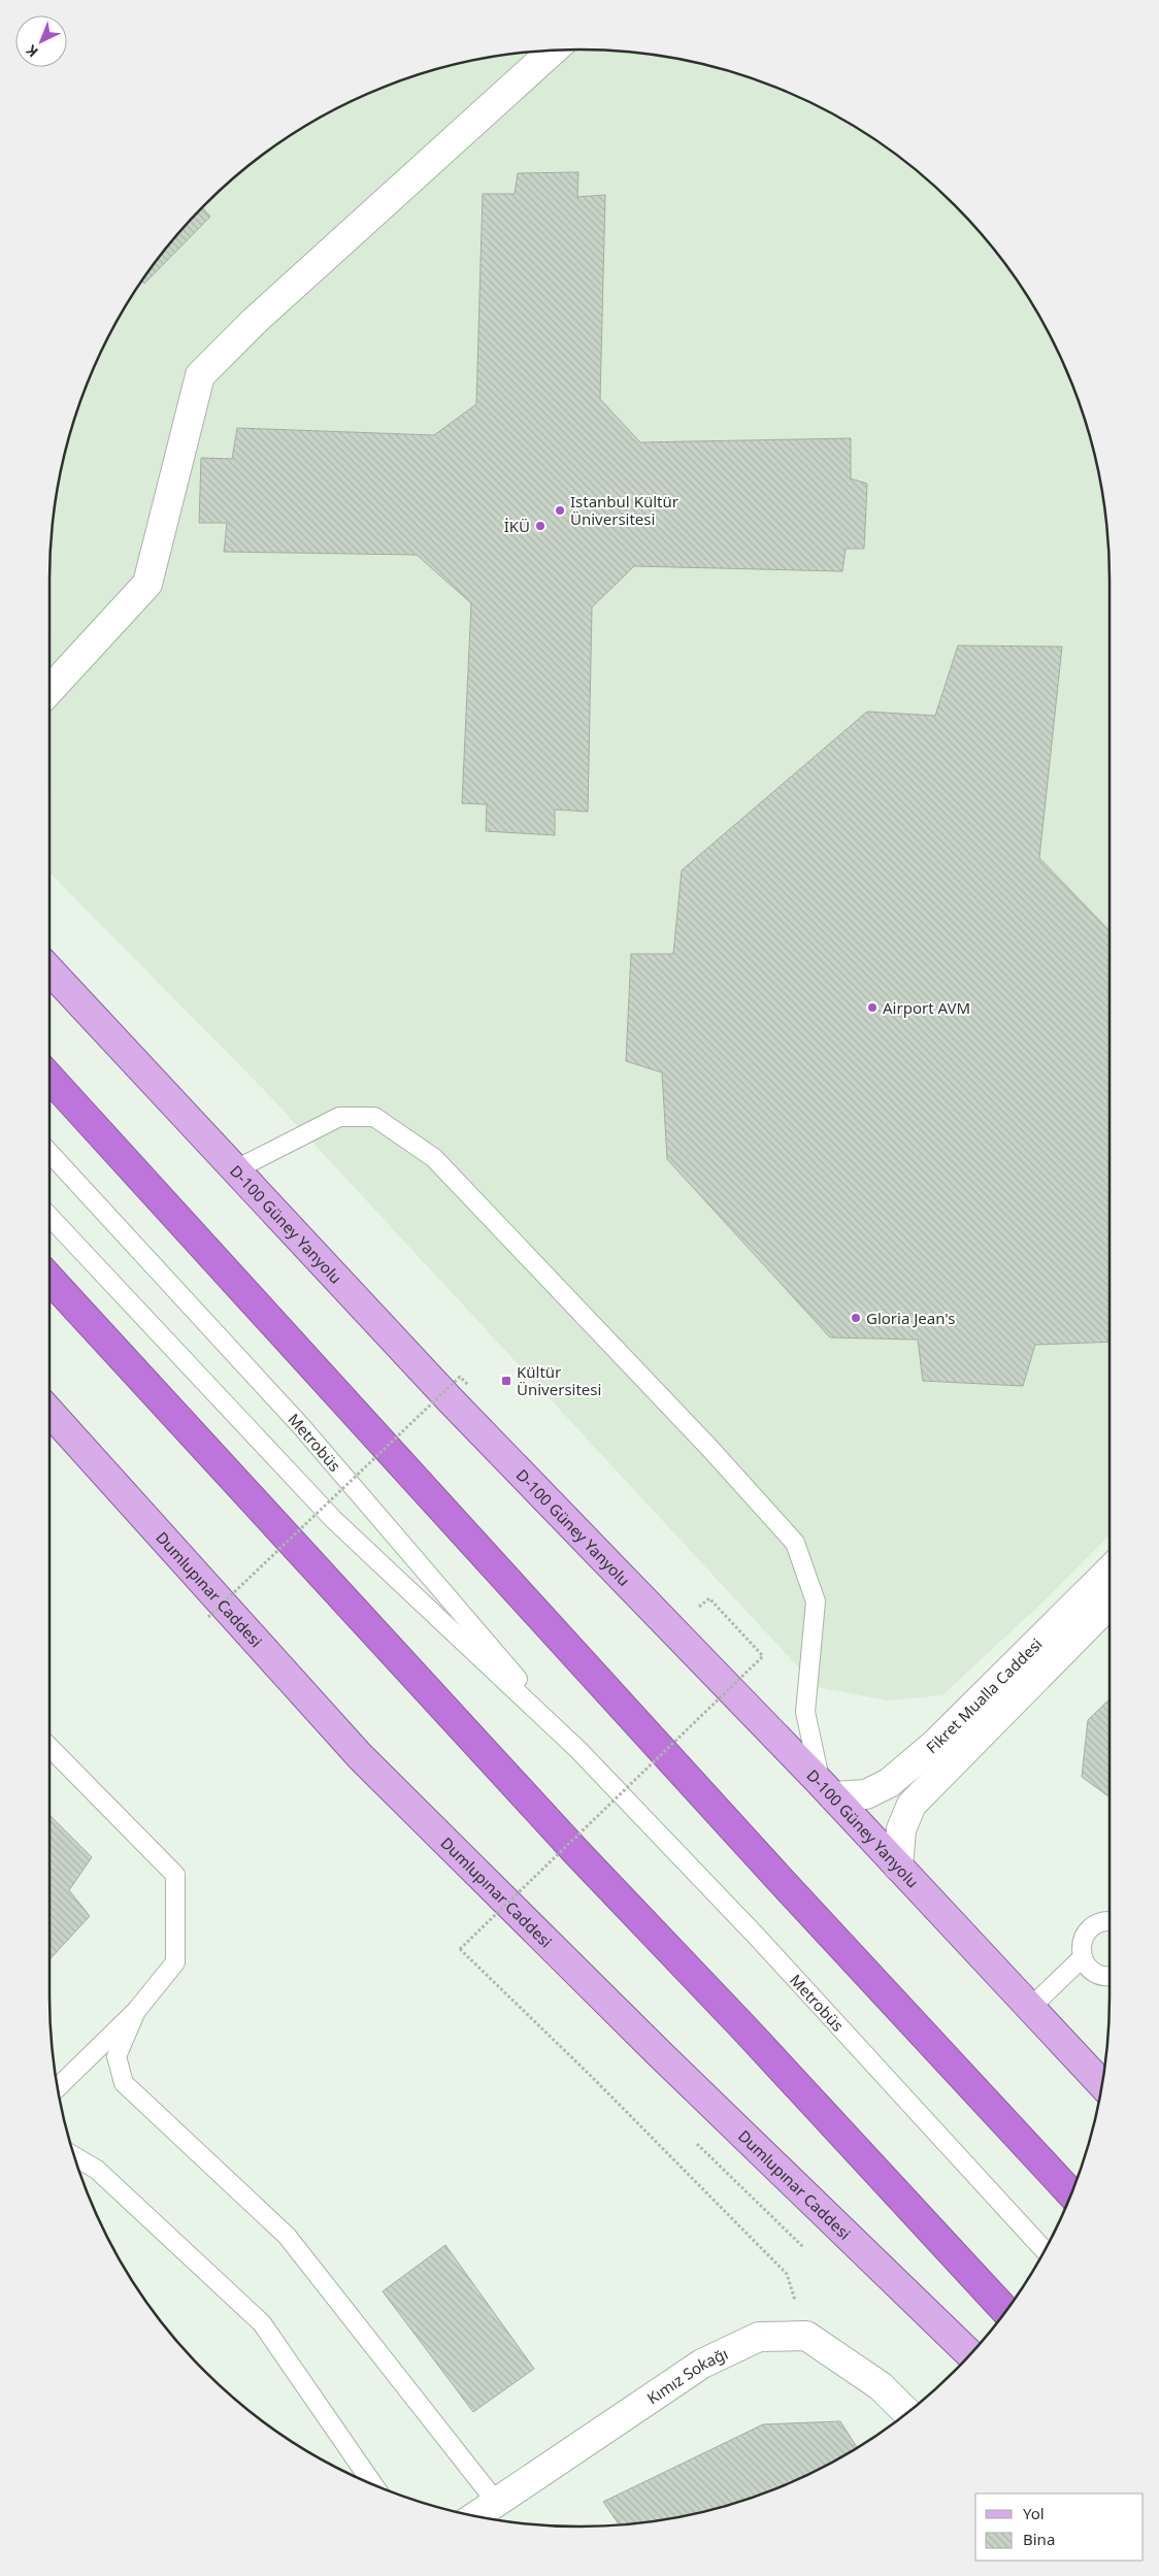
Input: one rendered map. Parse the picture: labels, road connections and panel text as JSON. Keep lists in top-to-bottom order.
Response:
{
  "streets": {
    "main road": ["D-100 Güney Yanyolu", "Dumlupınar Caddesi"],
    "street": ["Fikret Mualla Caddesi", "Kımız Sokağı"],
    "lane": ["Metrobüs"]
  },
  "crossings": [
    ["D-100 Güney Yanyolu", "Fikret Mualla Caddesi"]
  ],
  "places": {
    "other": [
      "Istanbul Kültür Üniversitesi",
      "İKÜ",
      "Airport AVM",
      "Gloria Jean's"
    ],
    "transit": ["Kültür Üniversitesi"]
  },
  "legend": ["Yol", "Bina"],
  "north": "bottom left"
}
